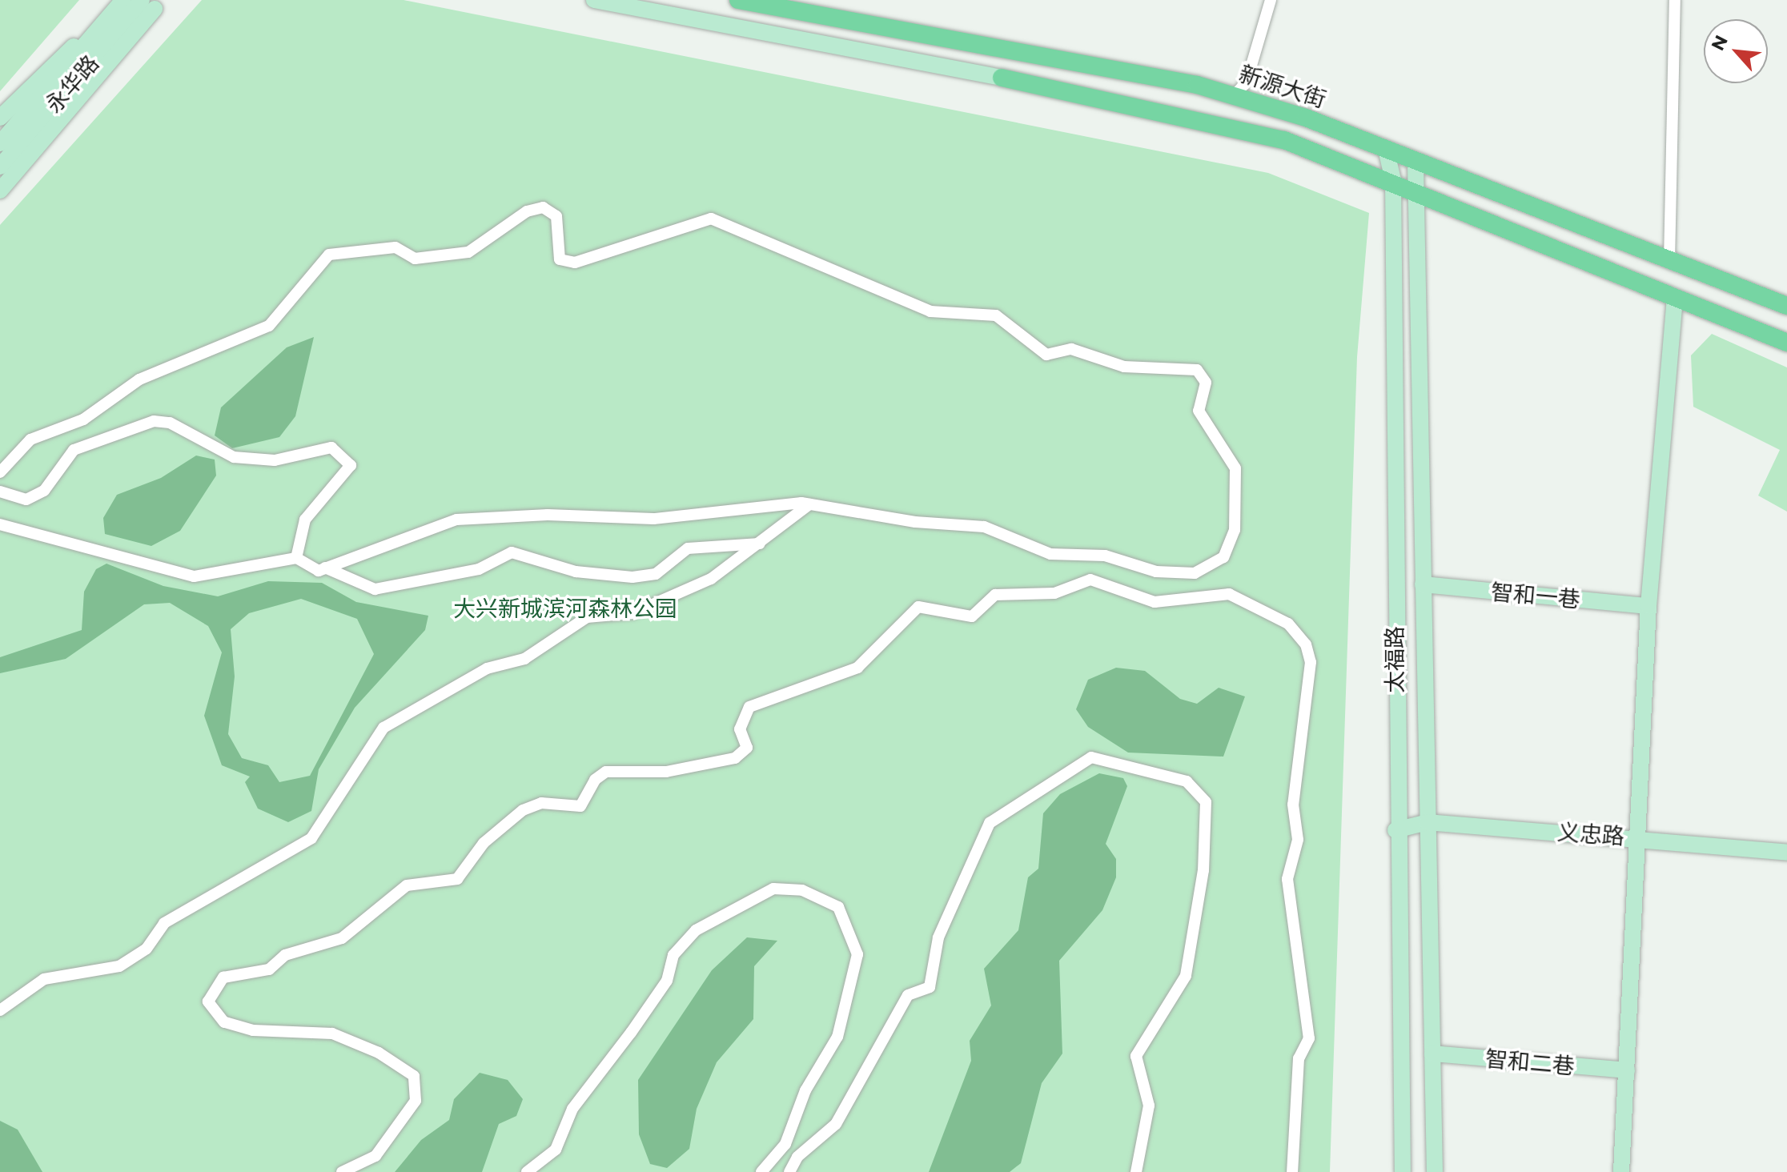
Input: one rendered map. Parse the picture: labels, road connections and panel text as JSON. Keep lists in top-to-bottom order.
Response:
{
  "streets": {
    "main road": [
      "永华路",
      "新源大街",
      "智和一巷",
      "太福路",
      "义忠路",
      "智和二巷"
    ]
  },
  "crossings": [
    ["新源大街", "太福路"],
    ["智和一巷", "太福路"],
    ["太福路", "义忠路"],
    ["太福路", "智和二巷"]
  ],
  "parks": ["大兴新城滨河森林公园"],
  "north": "top left"
}
